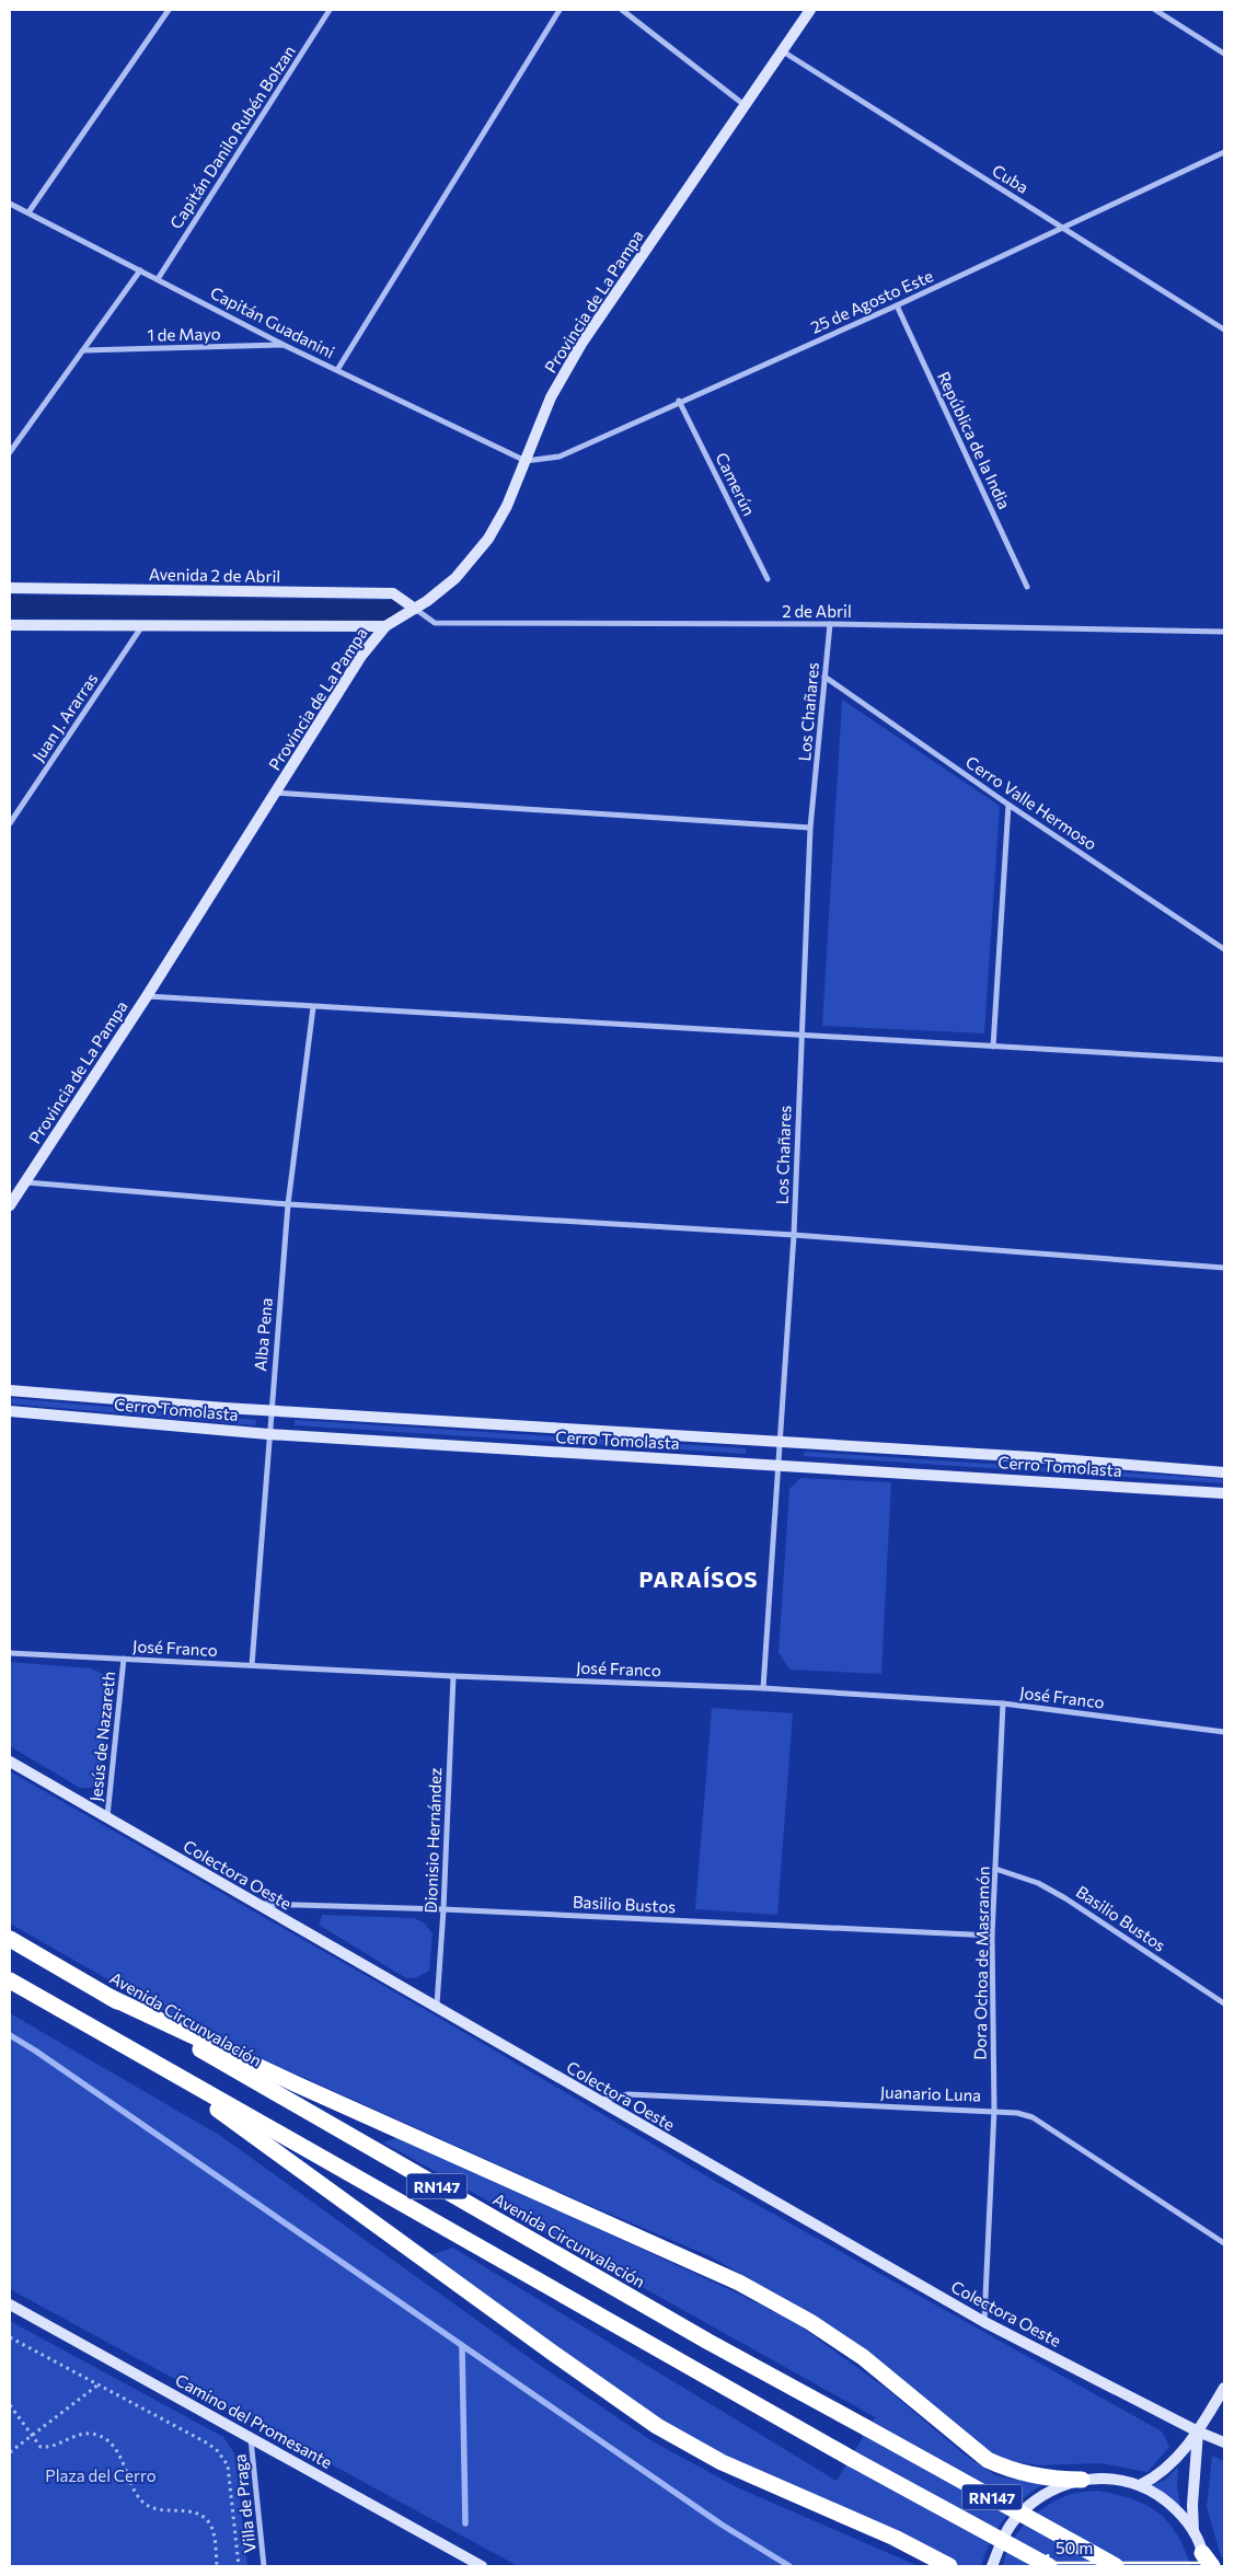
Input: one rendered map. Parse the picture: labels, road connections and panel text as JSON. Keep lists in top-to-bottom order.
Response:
{
  "streets": {
    "highway": ["Avenida Circunvalación", "RN147"],
    "street": [
      "Capitán Danilo Rubén Bolzan",
      "Cuba",
      "Provincia de La Pampa",
      "25 de Agosto Este",
      "Capitán Guadanini",
      "1 de Mayo",
      "República de la India",
      "Camerún",
      "Avenida 2 de Abril",
      "2 de Abril",
      "Los Chañares",
      "Juan J. Ararras",
      "Cerro Valle Hermoso",
      "Alba Pena",
      "Cerro Tomolasta",
      "José Franco",
      "Jesús de Nazareth",
      "Dionisio Hernández",
      "Colectora Oeste",
      "Basilio Bustos",
      "Dora Ochoa de Masramón",
      "Juanario Luna",
      "Camino del Promesante",
      "Villa de Praga"
    ]
  },
  "crossings": [
    ["Capitán Danilo Rubén Bolzan", "Capitán Guadanini"],
    ["Cuba", "Provincia de La Pampa"],
    ["Cuba", "25 de Agosto Este"],
    ["Provincia de La Pampa", "25 de Agosto Este"],
    ["Provincia de La Pampa", "Capitán Guadanini"],
    ["Provincia de La Pampa", "Avenida 2 de Abril"],
    ["Provincia de La Pampa", "2 de Abril"],
    ["25 de Agosto Este", "Capitán Guadanini"],
    ["25 de Agosto Este", "República de la India"],
    ["25 de Agosto Este", "Camerún"],
    ["Capitán Guadanini", "1 de Mayo"],
    ["Avenida 2 de Abril", "2 de Abril"],
    ["2 de Abril", "Los Chañares"],
    ["Los Chañares", "Cerro Valle Hermoso"],
    ["Los Chañares", "Cerro Tomolasta"],
    ["Los Chañares", "José Franco"],
    ["Alba Pena", "Cerro Tomolasta"],
    ["Alba Pena", "José Franco"],
    ["José Franco", "Jesús de Nazareth"],
    ["José Franco", "Dionisio Hernández"],
    ["José Franco", "Dora Ochoa de Masramón"],
    ["Jesús de Nazareth", "Colectora Oeste"],
    ["Dionisio Hernández", "Colectora Oeste"],
    ["Dionisio Hernández", "Basilio Bustos"],
    ["Colectora Oeste", "Basilio Bustos"],
    ["Colectora Oeste", "Dora Ochoa de Masramón"],
    ["Colectora Oeste", "Juanario Luna"],
    ["Basilio Bustos", "Dora Ochoa de Masramón"],
    ["Dora Ochoa de Masramón", "Juanario Luna"],
    ["Camino del Promesante", "Villa de Praga"]
  ],
  "districts": ["PARAÍSOS"],
  "parks": ["Plaza del Cerro"],
  "scale_bar": "50 m"
}
